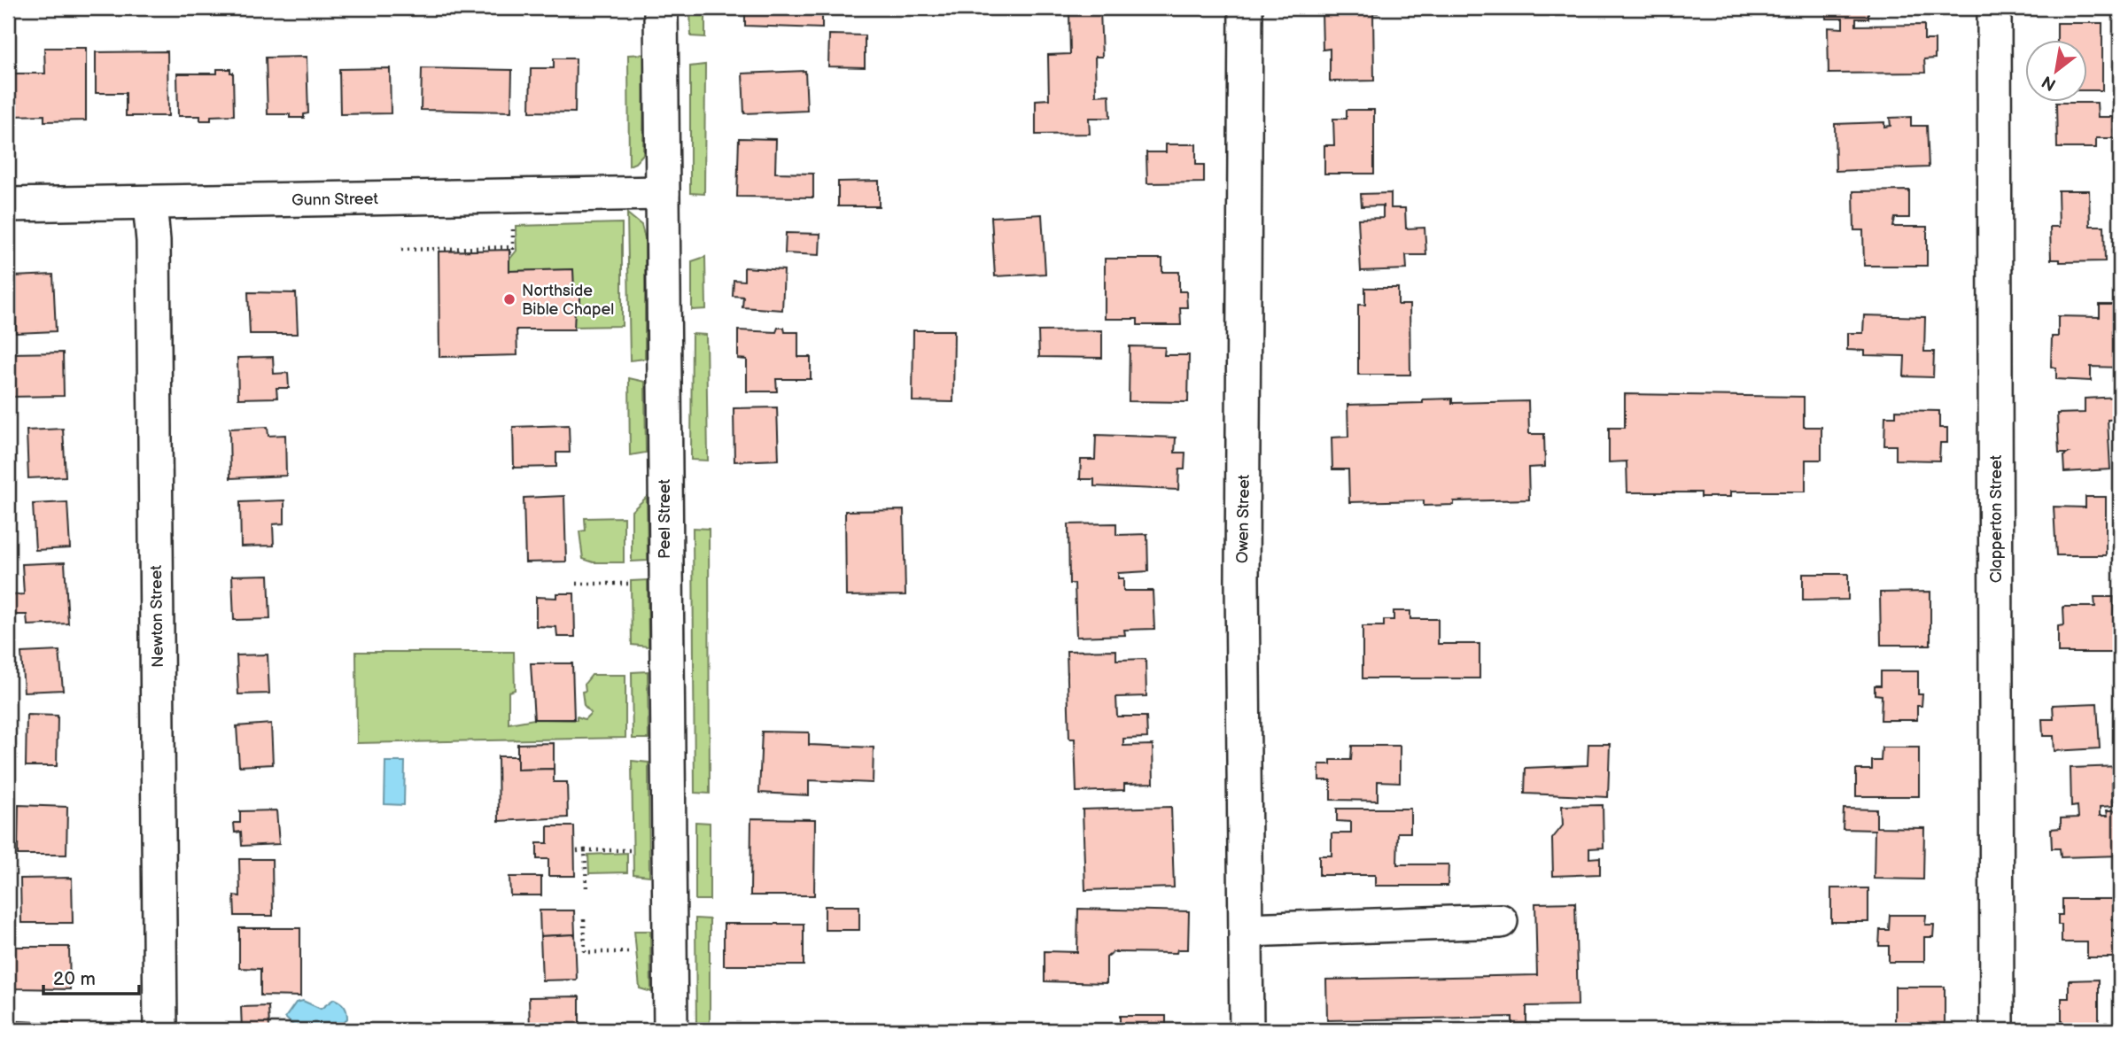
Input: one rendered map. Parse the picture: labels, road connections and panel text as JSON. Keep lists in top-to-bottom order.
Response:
{
  "streets": {
    "street": [
      "Gunn Street",
      "Peel Street",
      "Owen Street",
      "Clapperton Street",
      "Newton Street"
    ]
  },
  "crossings": [
    ["Gunn Street", "Peel Street"],
    ["Gunn Street", "Newton Street"]
  ],
  "places": ["Northside Bible Chapel"],
  "scale_bar": "20 m",
  "north": "bottom left"
}
